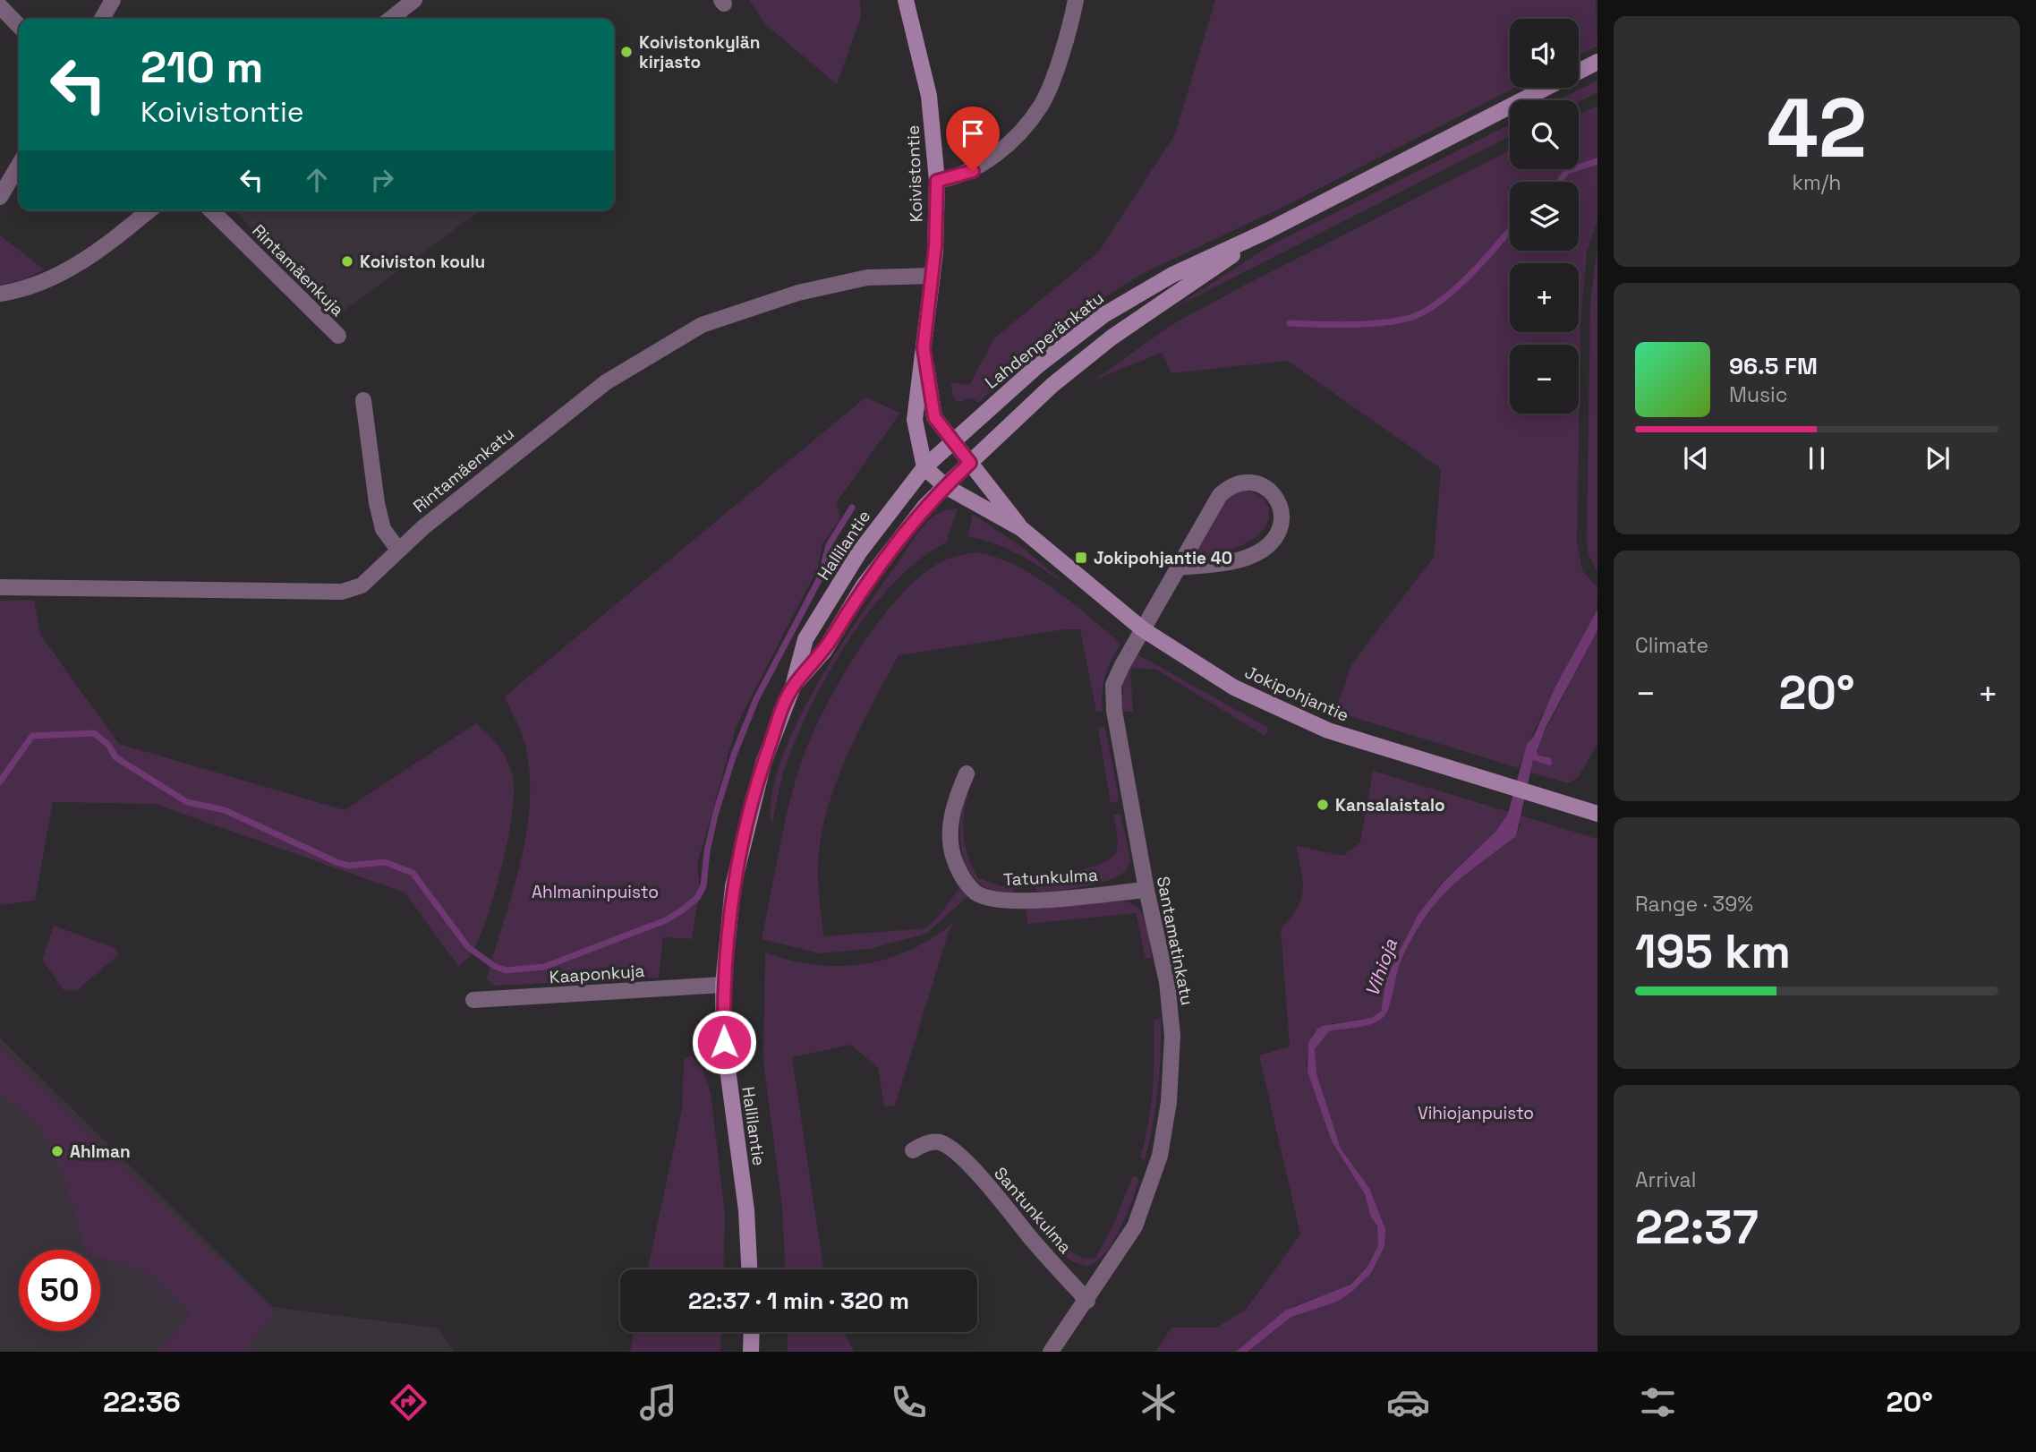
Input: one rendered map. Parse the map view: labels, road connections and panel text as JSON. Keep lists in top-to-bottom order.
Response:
{
  "streets": {
    "main road": [
      "Koivistontie",
      "Lahdenperänkatu",
      "Hallilantie",
      "Jokipohjantie"
    ],
    "street": [
      "Rintamäenkuja",
      "Rintamäenkatu",
      "Tatunkulma",
      "Santamatinkatu",
      "Kaaponkuja",
      "Santunkulma"
    ]
  },
  "crossings": [
    ["Koivistontie", "Lahdenperänkatu"],
    ["Koivistontie", "Rintamäenkatu"],
    ["Koivistontie", "Hallilantie"],
    ["Koivistontie", "Jokipohjantie"],
    ["Lahdenperänkatu", "Hallilantie"],
    ["Lahdenperänkatu", "Jokipohjantie"],
    ["Hallilantie", "Jokipohjantie"],
    ["Hallilantie", "Kaaponkuja"],
    ["Jokipohjantie", "Santamatinkatu"],
    ["Tatunkulma", "Santamatinkatu"],
    ["Santamatinkatu", "Santunkulma"]
  ],
  "water": ["Vihioja"],
  "parks": ["Ahlmaninpuisto", "Vihiojanpuisto"],
  "places": {
    "other": [
      "Koivistonkylän kirjasto",
      "Koiviston koulu",
      "Kansalaistalo",
      "Ahlman"
    ],
    "transit": ["Jokipohjantie 40"]
  },
  "page": {
    "tile": [
      ["42", "km/h"],
      "Climate",
      ["Range · 39%", "195 km"],
      ["Arrival", "22:37"]
    ],
    "map_buttons": ["+", "−"],
    "turn": ["210 m", "Koivistontie"],
    "song": ["96.5 FM", "Music"],
    "heat": ["−", "20°", "+"],
    "limit": "50",
    "trip": "22:37 · 1 min · 320 m",
    "tabs": ["22:36", "20°"]
  }
}
